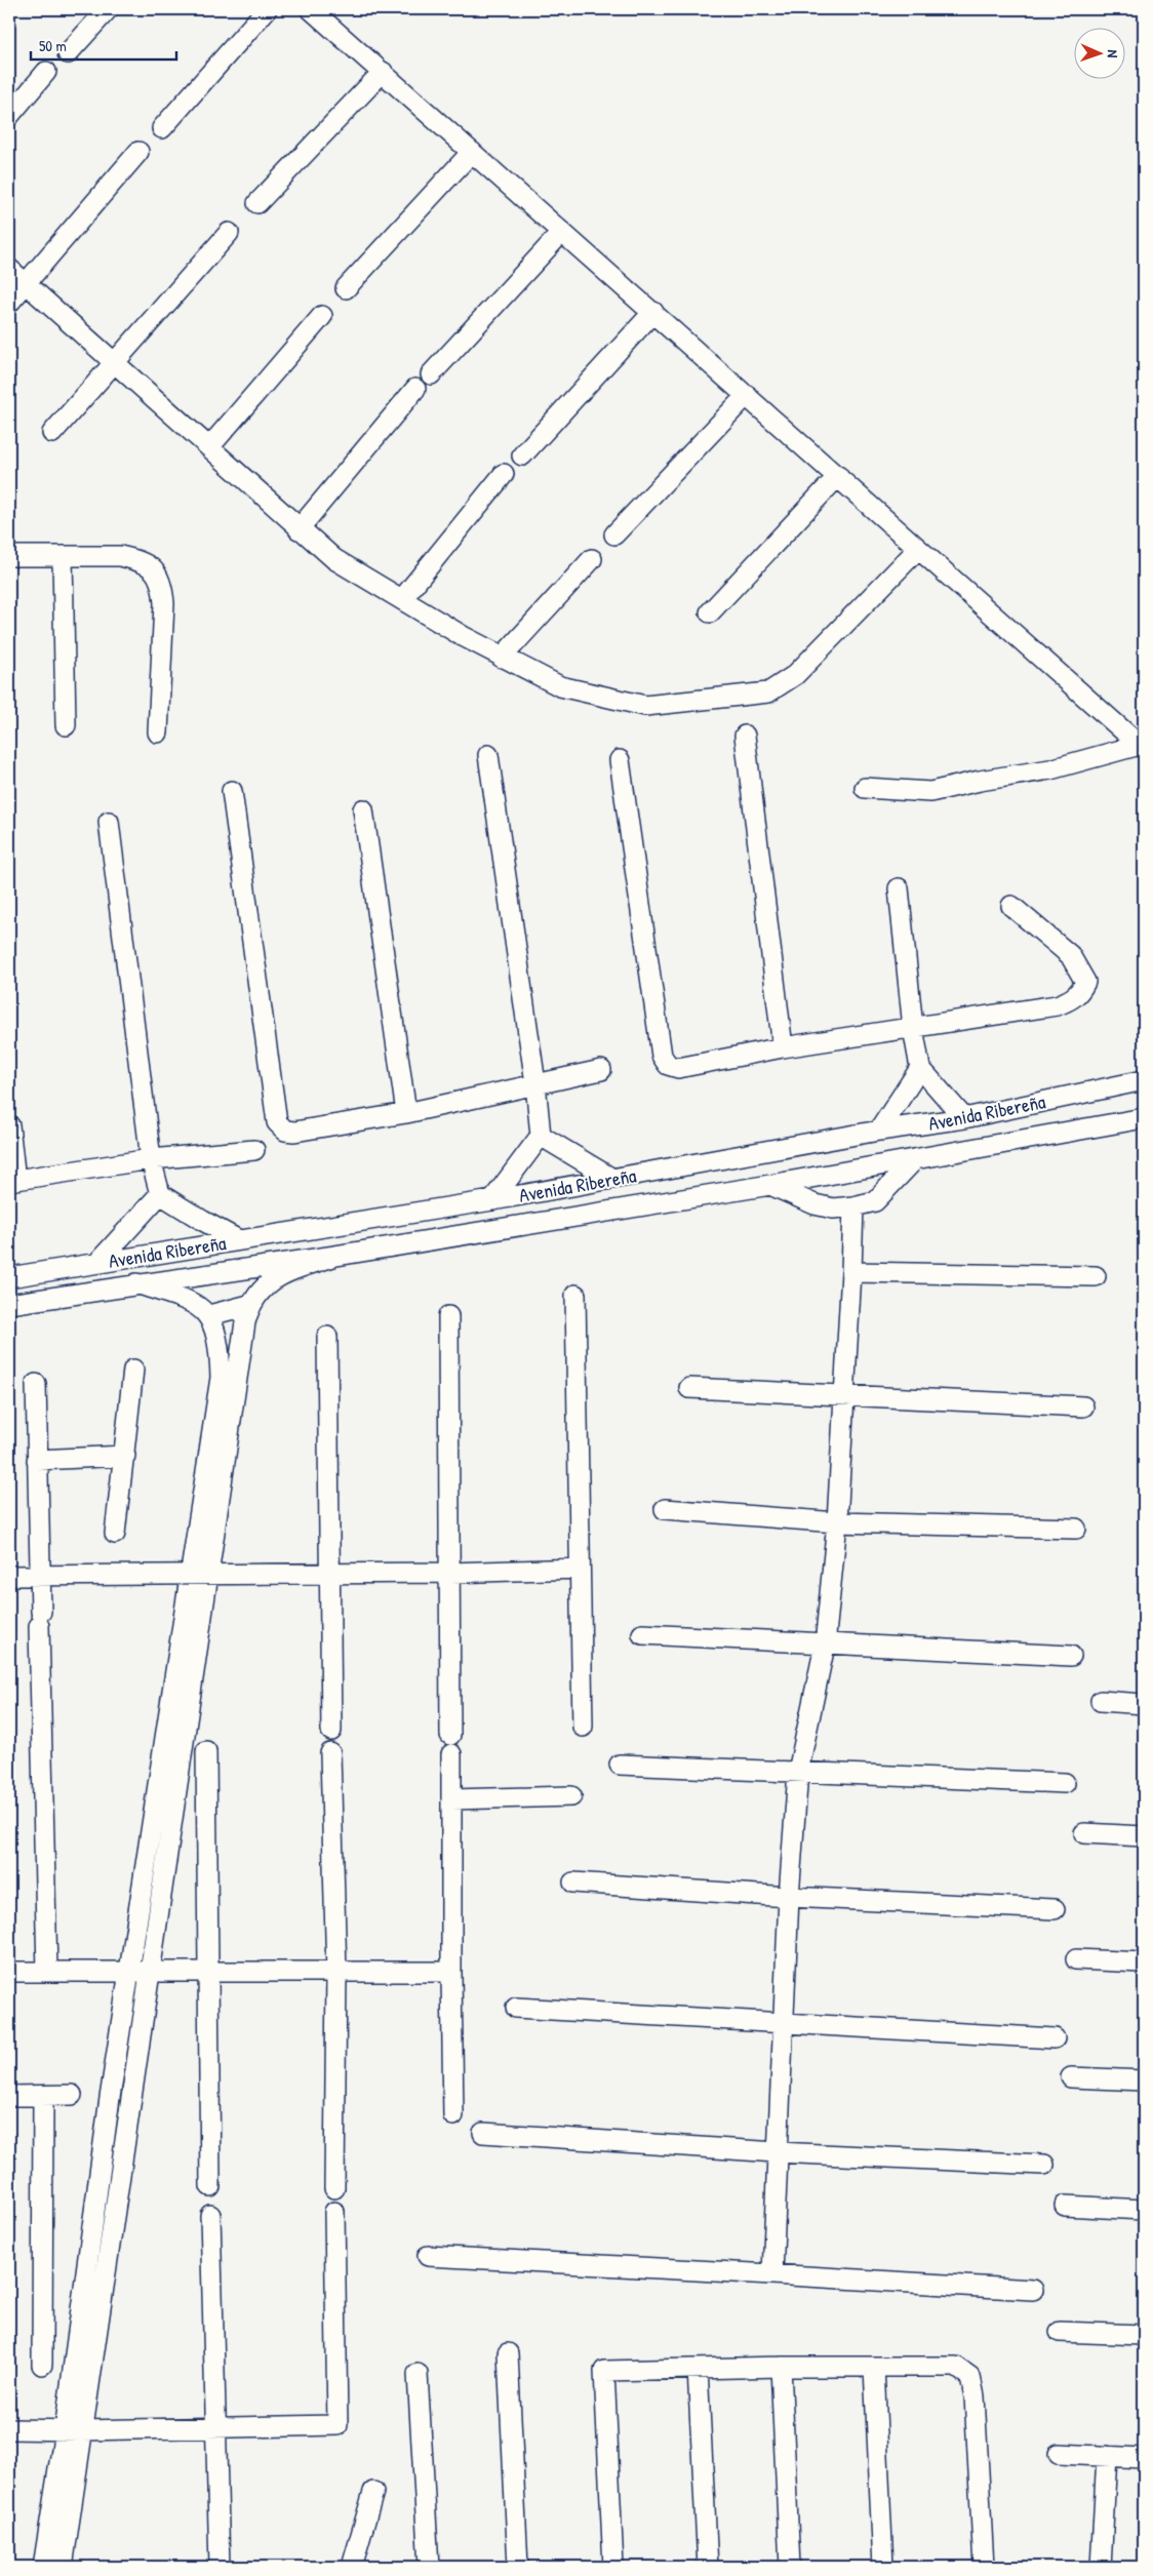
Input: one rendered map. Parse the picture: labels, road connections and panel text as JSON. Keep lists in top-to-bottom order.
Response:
{
  "streets": {
    "street": ["Avenida Ribereña"]
  },
  "scale_bar": "50 m",
  "north": "right"
}
